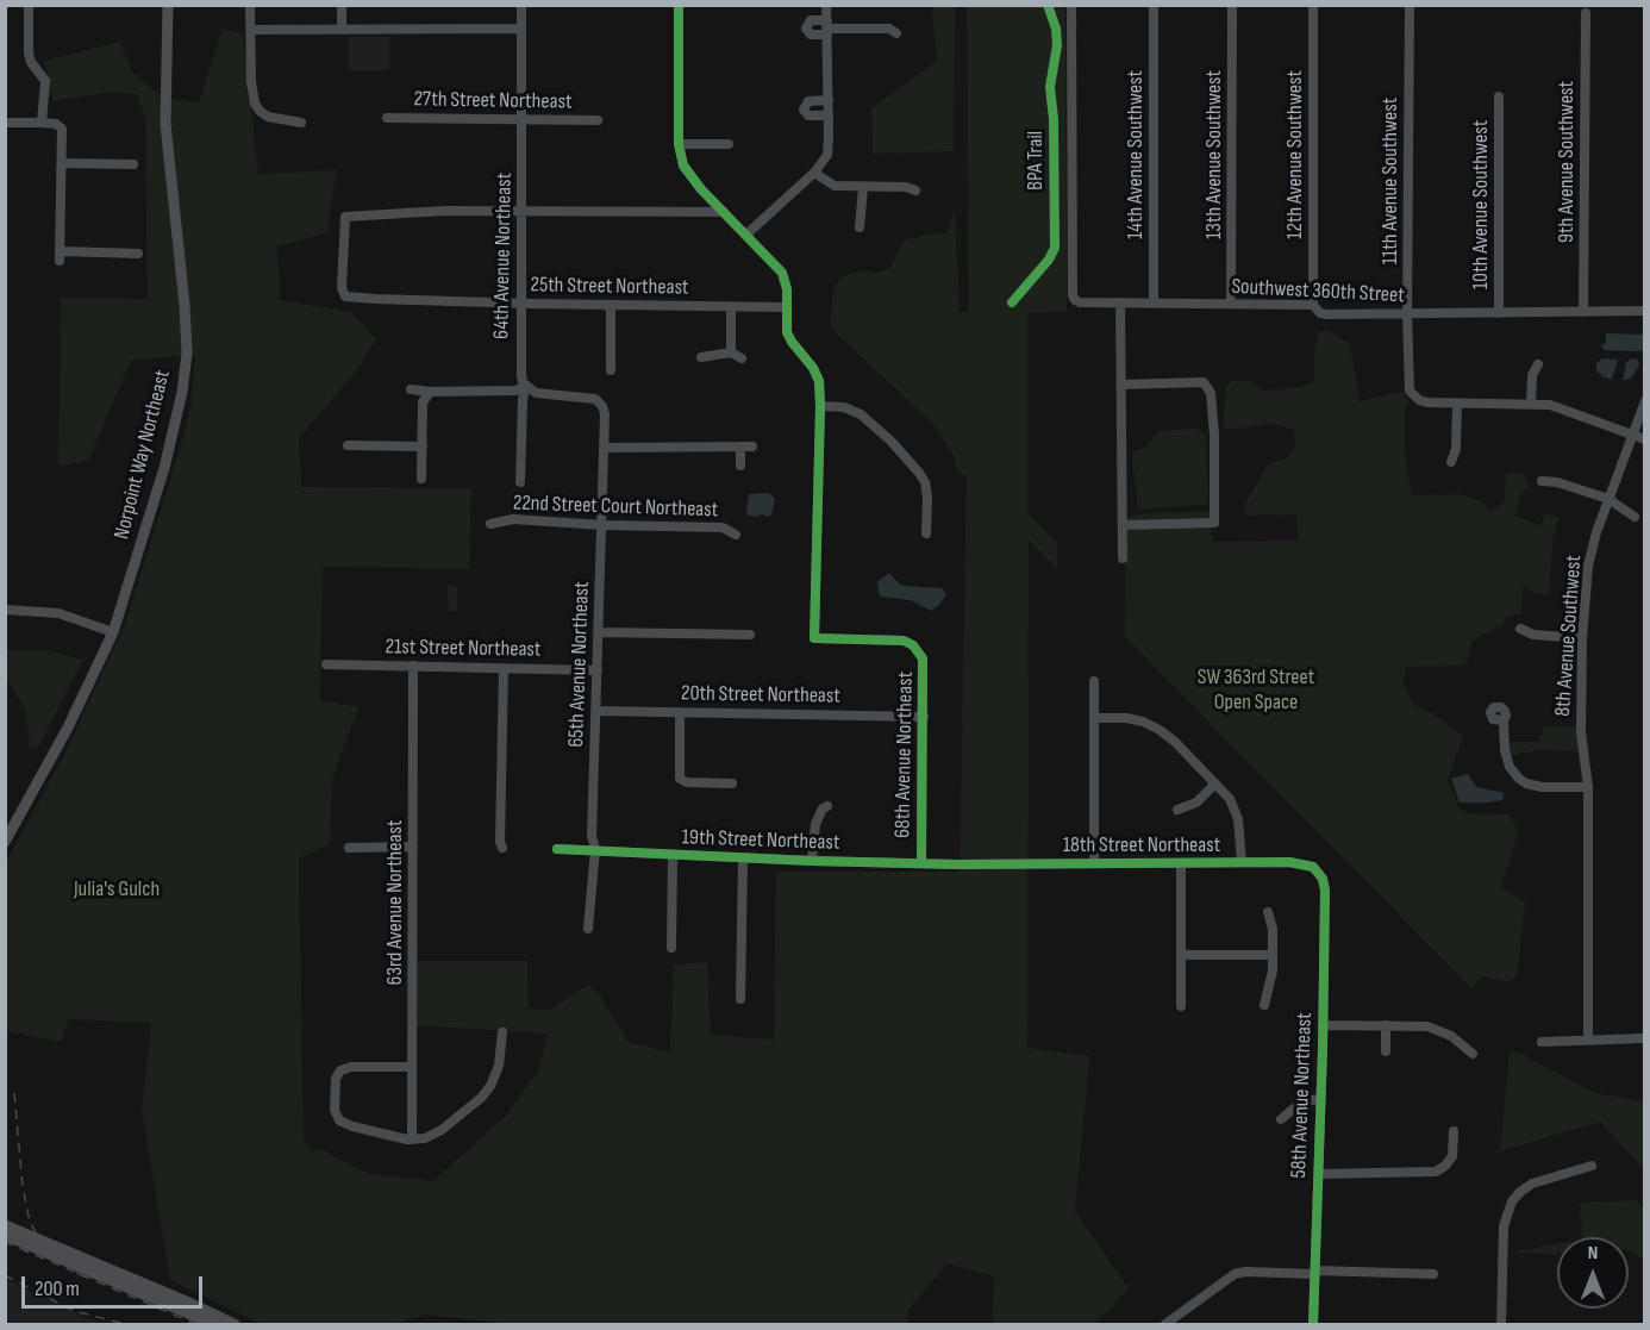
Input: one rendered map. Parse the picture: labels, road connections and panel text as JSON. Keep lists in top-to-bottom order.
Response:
{
  "streets": {
    "main road": ["Norpoint Way Northeast"],
    "street": [
      "27th Street Northeast",
      "14th Avenue Southwest",
      "13th Avenue Southwest",
      "12th Avenue Southwest",
      "9th Avenue Southwest",
      "11th Avenue Southwest",
      "10th Avenue Southwest",
      "64th Avenue Northeast",
      "25th Street Northeast",
      "Southwest 360th Street",
      "22nd Street Court Northeast",
      "8th Avenue Southwest",
      "21st Street Northeast",
      "65th Avenue Northeast",
      "20th Street Northeast",
      "68th Avenue Northeast",
      "19th Street Northeast",
      "18th Street Northeast",
      "63rd Avenue Northeast",
      "58th Avenue Northeast"
    ],
    "cycle path": ["BPA Trail"]
  },
  "crossings": [
    ["27th Street Northeast", "64th Avenue Northeast"],
    ["14th Avenue Southwest", "Southwest 360th Street"],
    ["13th Avenue Southwest", "Southwest 360th Street"],
    ["12th Avenue Southwest", "Southwest 360th Street"],
    ["9th Avenue Southwest", "Southwest 360th Street"],
    ["11th Avenue Southwest", "Southwest 360th Street"],
    ["10th Avenue Southwest", "Southwest 360th Street"],
    ["64th Avenue Northeast", "25th Street Northeast"],
    ["64th Avenue Northeast", "65th Avenue Northeast"],
    ["22nd Street Court Northeast", "65th Avenue Northeast"],
    ["21st Street Northeast", "65th Avenue Northeast"],
    ["21st Street Northeast", "63rd Avenue Northeast"],
    ["65th Avenue Northeast", "20th Street Northeast"],
    ["65th Avenue Northeast", "19th Street Northeast"],
    ["20th Street Northeast", "68th Avenue Northeast"],
    ["68th Avenue Northeast", "19th Street Northeast"],
    ["19th Street Northeast", "18th Street Northeast"],
    ["18th Street Northeast", "58th Avenue Northeast"]
  ],
  "parks": ["SW 363rd Street Open Space", "Julia's Gulch"],
  "scale_bar": "200 m",
  "north": "top"
}
